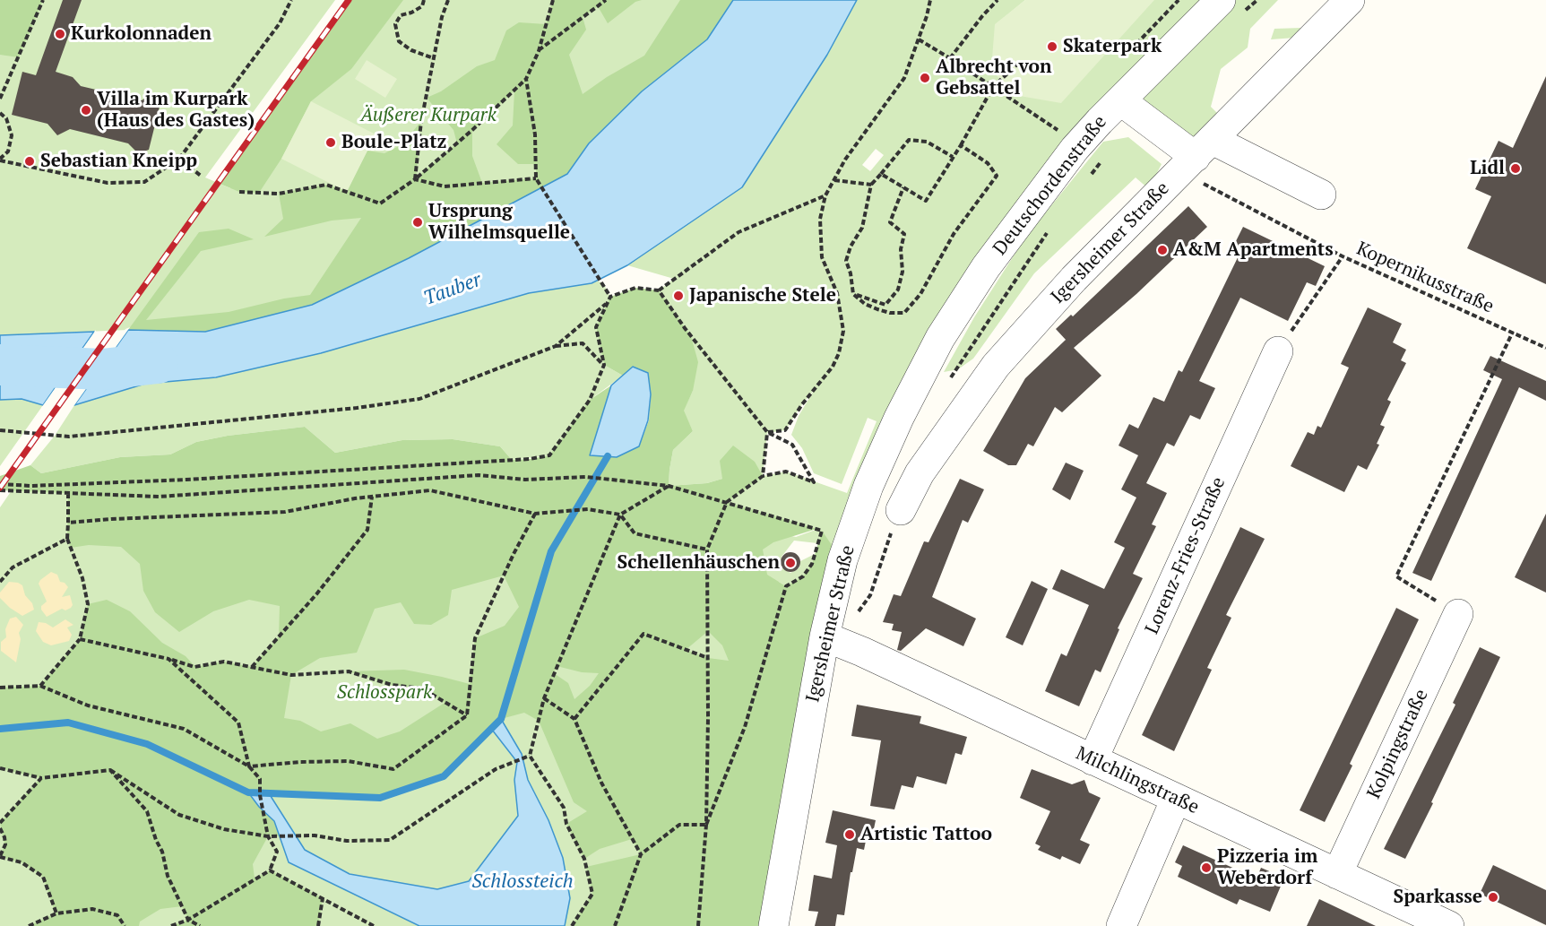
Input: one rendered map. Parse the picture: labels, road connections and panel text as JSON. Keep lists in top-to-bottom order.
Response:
{
  "streets": {
    "street": [
      "Deutschordenstraße",
      "Igersheimer Straße",
      "Lorenz-Fries-Straße",
      "Kolpingstraße",
      "Milchlingstraße"
    ],
    "path": ["Kopernikusstraße"]
  },
  "crossings": [
    ["Deutschordenstraße", "Igersheimer Straße"],
    ["Igersheimer Straße", "Kopernikusstraße"],
    ["Igersheimer Straße", "Milchlingstraße"],
    ["Lorenz-Fries-Straße", "Milchlingstraße"],
    ["Kolpingstraße", "Milchlingstraße"]
  ],
  "water": ["Tauber", "Schlossteich"],
  "parks": ["Äußerer Kurpark", "Schlosspark"],
  "places": [
    "Kurkolonnaden",
    "Skaterpark",
    "Albrecht von Gebsattel",
    "Villa im Kurpark (Haus des Gastes)",
    "Boule-Platz",
    "Sebastian Kneipp",
    "Lidl",
    "Ursprung Wilhelmsquelle",
    "A&M Apartments",
    "Japanische Stele",
    "Schellenhäuschen",
    "Artistic Tattoo",
    "Pizzeria im Weberdorf",
    "Sparkasse"
  ]
}
